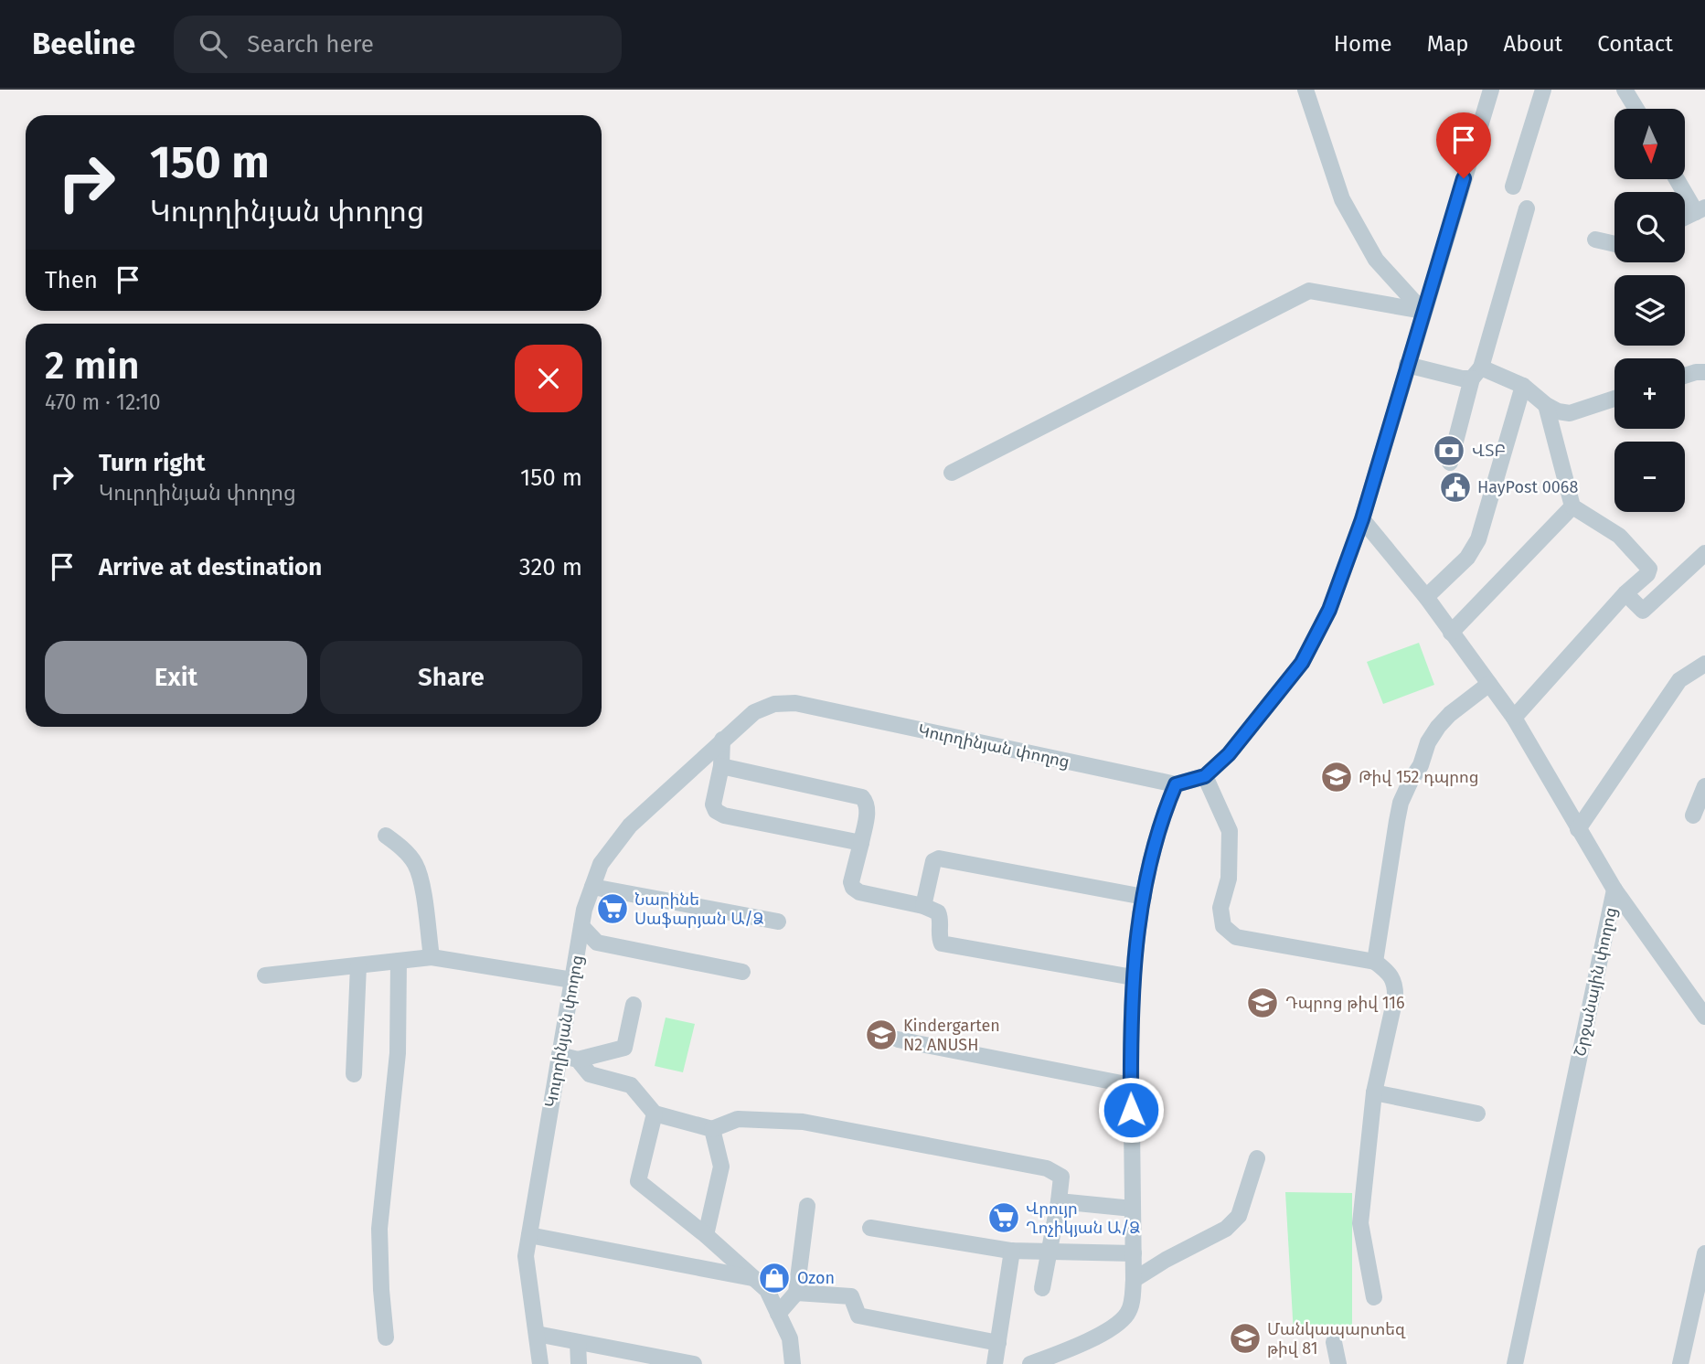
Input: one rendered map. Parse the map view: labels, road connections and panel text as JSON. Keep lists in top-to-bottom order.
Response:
{
  "streets": {
    "street": ["Կուրղինյան փողոց", "Շրջանային փողոց"]
  },
  "crossings": [
    ["Կուրղինյան փողոց", "Շրջանային փողոց"]
  ],
  "places": {
    "bank": ["ՎՏԲ"],
    "public building": ["HayPost 0068"],
    "school or university": [
      "Թիվ 152 դպրոց",
      "Դպրոց թիվ 116",
      "Kindergarten N2 ANUSH",
      "Մանկապարտեզ թիվ 81"
    ],
    "supermarket": ["Նարինե Սաֆարյան Ա/Ձ", "Վրույր Ղոչիկյան Ա/Ձ"],
    "shop": ["Ozon"]
  },
  "north": "bottom",
  "page": {
    "header": "Beeline",
    "search": "Search here",
    "nav": [
      "Home",
      "Map",
      "About",
      "Contact"
    ],
    "map_buttons": ["+", "−"],
    "turn": ["150 m", "Կուրղինյան փողոց"],
    "then": "Then",
    "heading": ["2 min", "470 m · 12:10"],
    "list": [
      {
        "name": "Turn right",
        "note": "Կուրղինյան փողոց",
        "value": "150 m"
      },
      {
        "name": "Arrive at destination",
        "value": "320 m"
      }
    ],
    "buttons": ["Exit", "Share"]
  }
}
